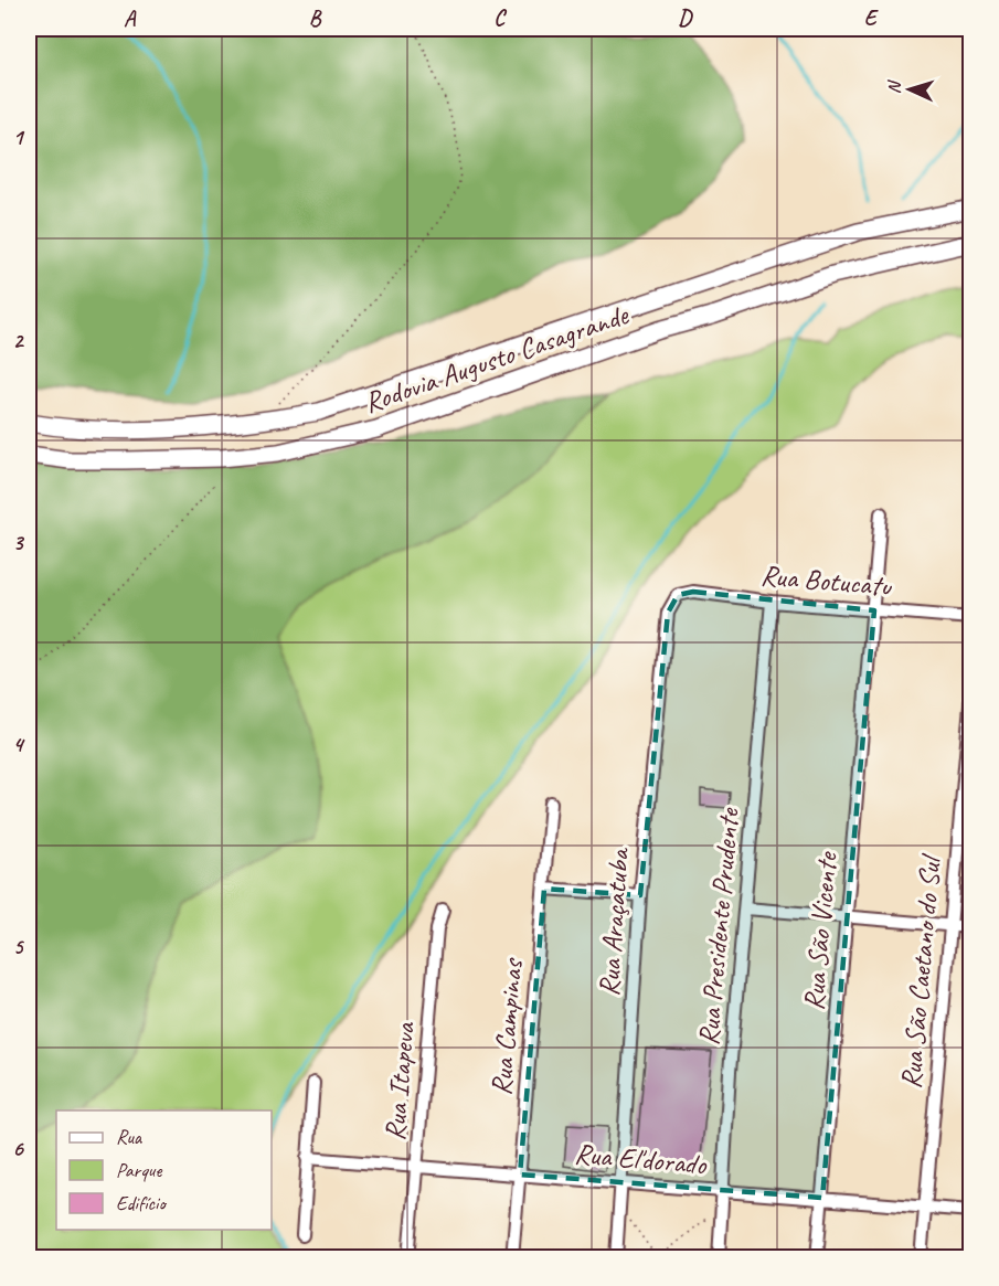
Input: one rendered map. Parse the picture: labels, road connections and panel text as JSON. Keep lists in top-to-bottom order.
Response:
{
  "streets": {
    "main road": ["Rodovia Augusto Casagrande"],
    "street": [
      "Rua Botucatu",
      "Rua Araçatuba",
      "Rua Presidente Prudente",
      "Rua São Vicente",
      "Rua São Caetano do Sul",
      "Rua Campinas",
      "Rua Itapeva",
      "Rua El'dorado"
    ]
  },
  "crossings": [
    ["Rua Botucatu", "Rua Araçatuba"],
    ["Rua Botucatu", "Rua Presidente Prudente"],
    ["Rua Botucatu", "Rua São Vicente"],
    ["Rua Araçatuba", "Rua El'dorado"],
    ["Rua Presidente Prudente", "Rua El'dorado"],
    ["Rua São Vicente", "Rua El'dorado"],
    ["Rua São Caetano do Sul", "Rua El'dorado"],
    ["Rua Campinas", "Rua El'dorado"],
    ["Rua Itapeva", "Rua El'dorado"]
  ],
  "legend": ["Rua", "Parque", "Edifício"],
  "north": "left",
  "grid": {
    "columns": [
      "A",
      "B",
      "C",
      "D",
      "E"
    ],
    "rows": [
      "1",
      "2",
      "3",
      "4",
      "5",
      "6"
    ]
  }
}
